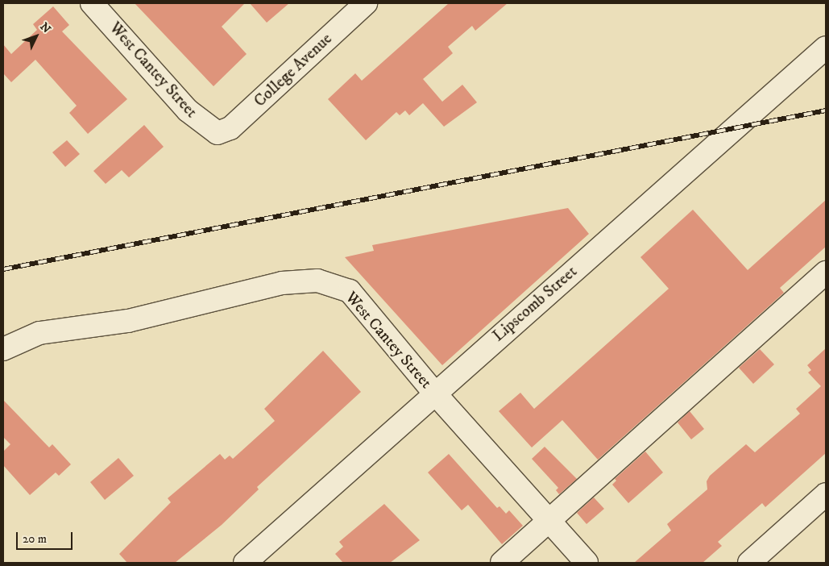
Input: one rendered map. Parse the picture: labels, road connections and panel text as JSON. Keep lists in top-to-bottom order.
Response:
{
  "streets": {
    "street": ["West Cantey Street", "College Avenue", "Lipscomb Street"]
  },
  "crossings": [
    ["West Cantey Street", "College Avenue"],
    ["West Cantey Street", "Lipscomb Street"]
  ],
  "scale_bar": "20 m",
  "north": "top right"
}
